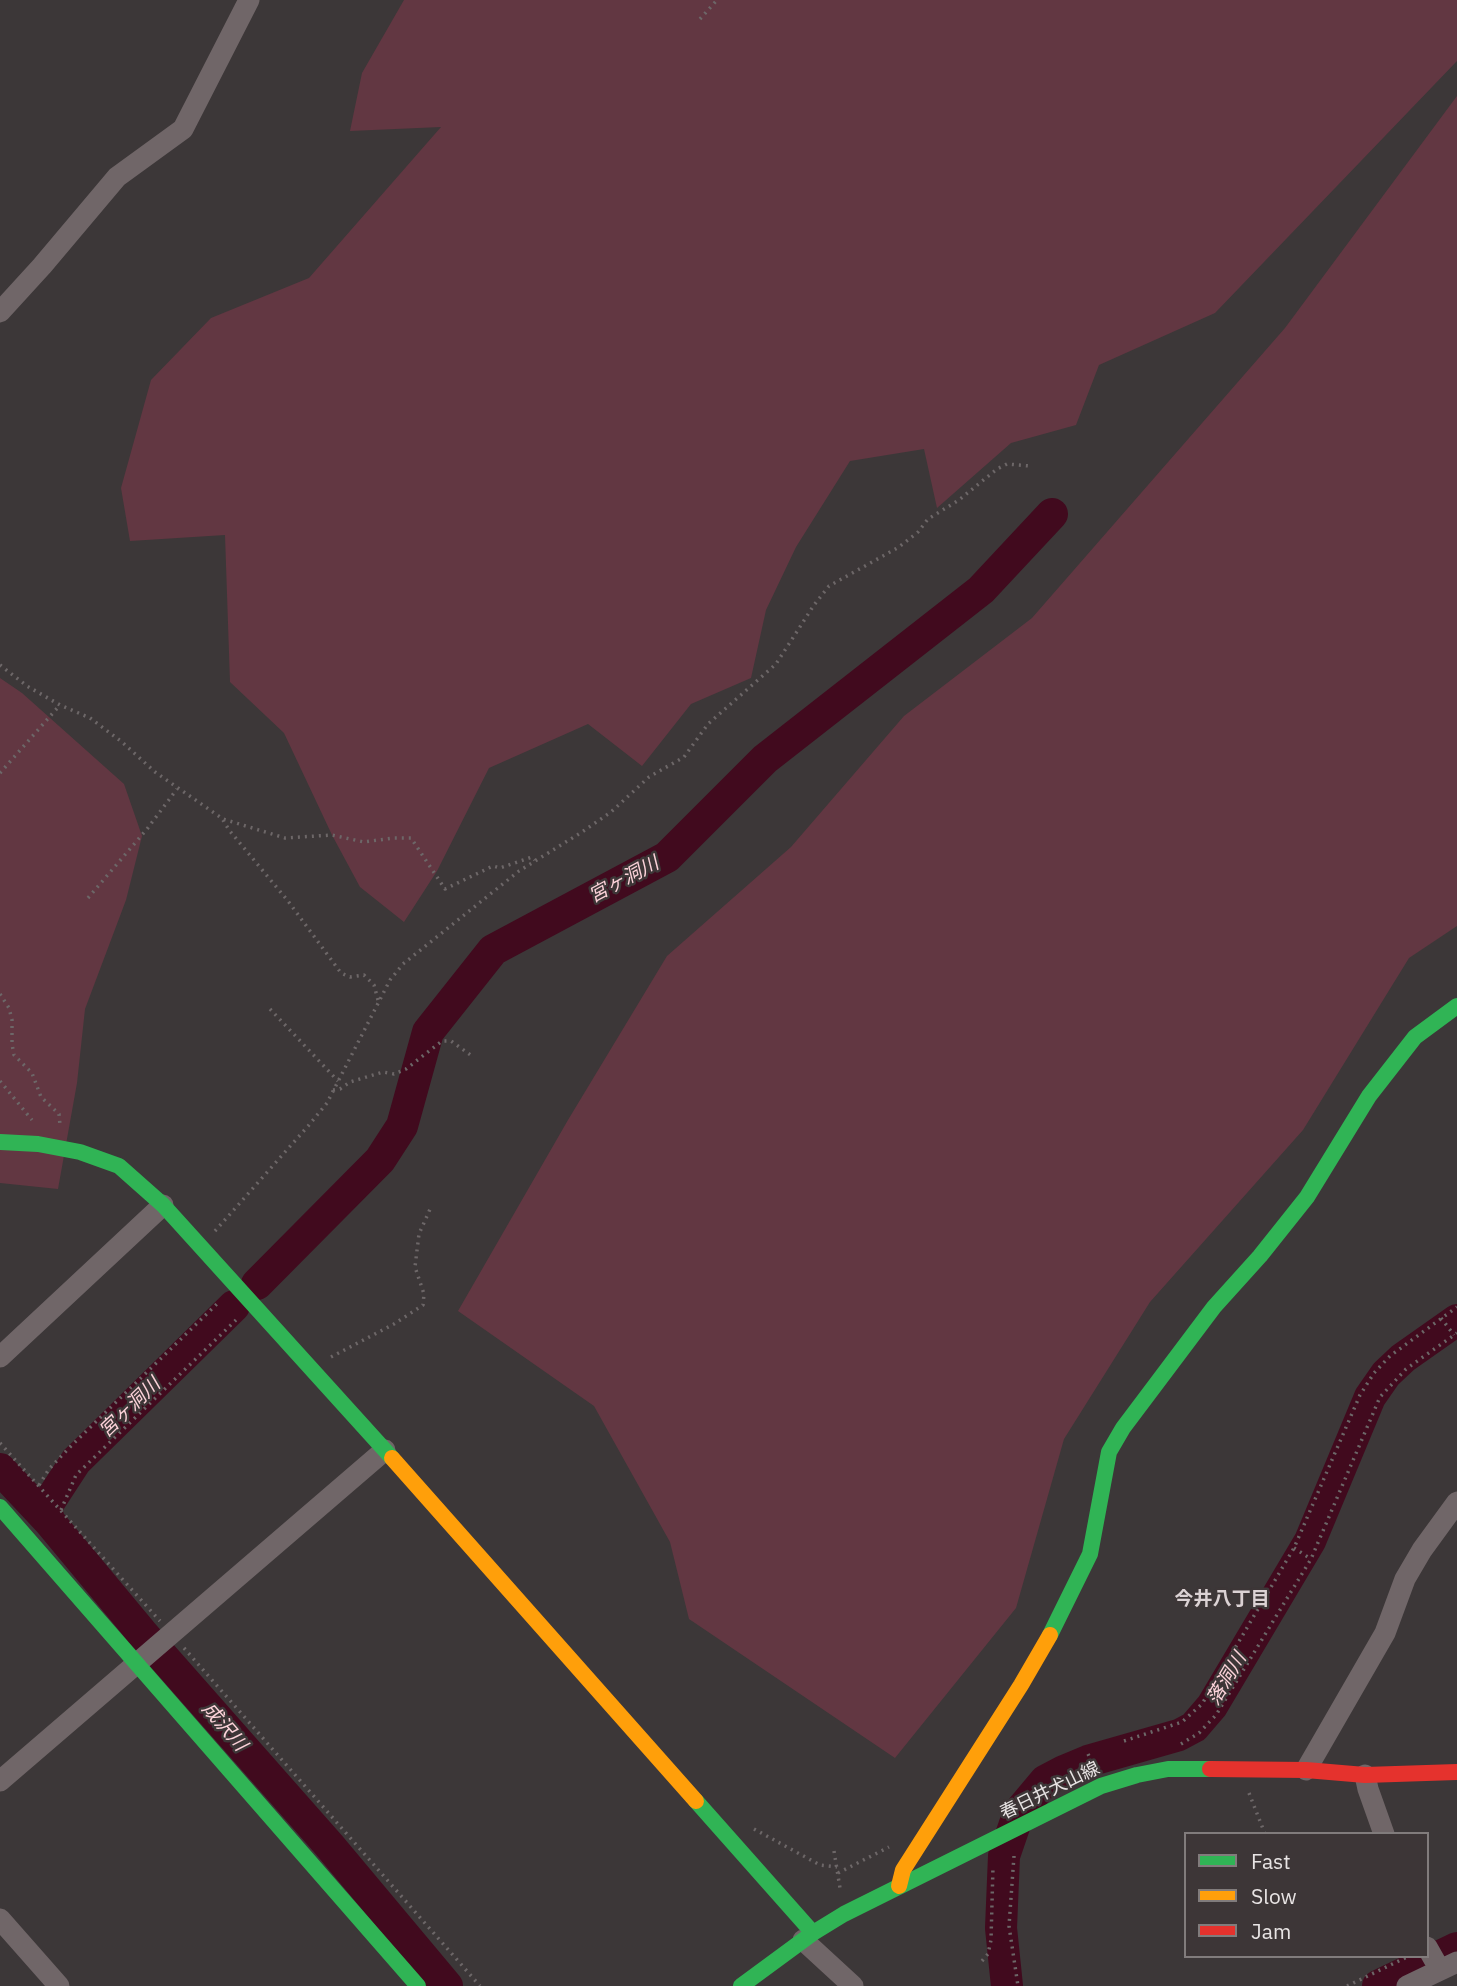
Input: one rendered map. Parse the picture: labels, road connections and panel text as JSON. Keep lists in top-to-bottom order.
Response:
{
  "streets": {
    "street": ["春日井犬山線"]
  },
  "districts": ["今井八丁目"],
  "water": ["宮ヶ洞川", "落洞川", "成沢川"],
  "legend": ["Fast", "Slow", "Jam"]
}
